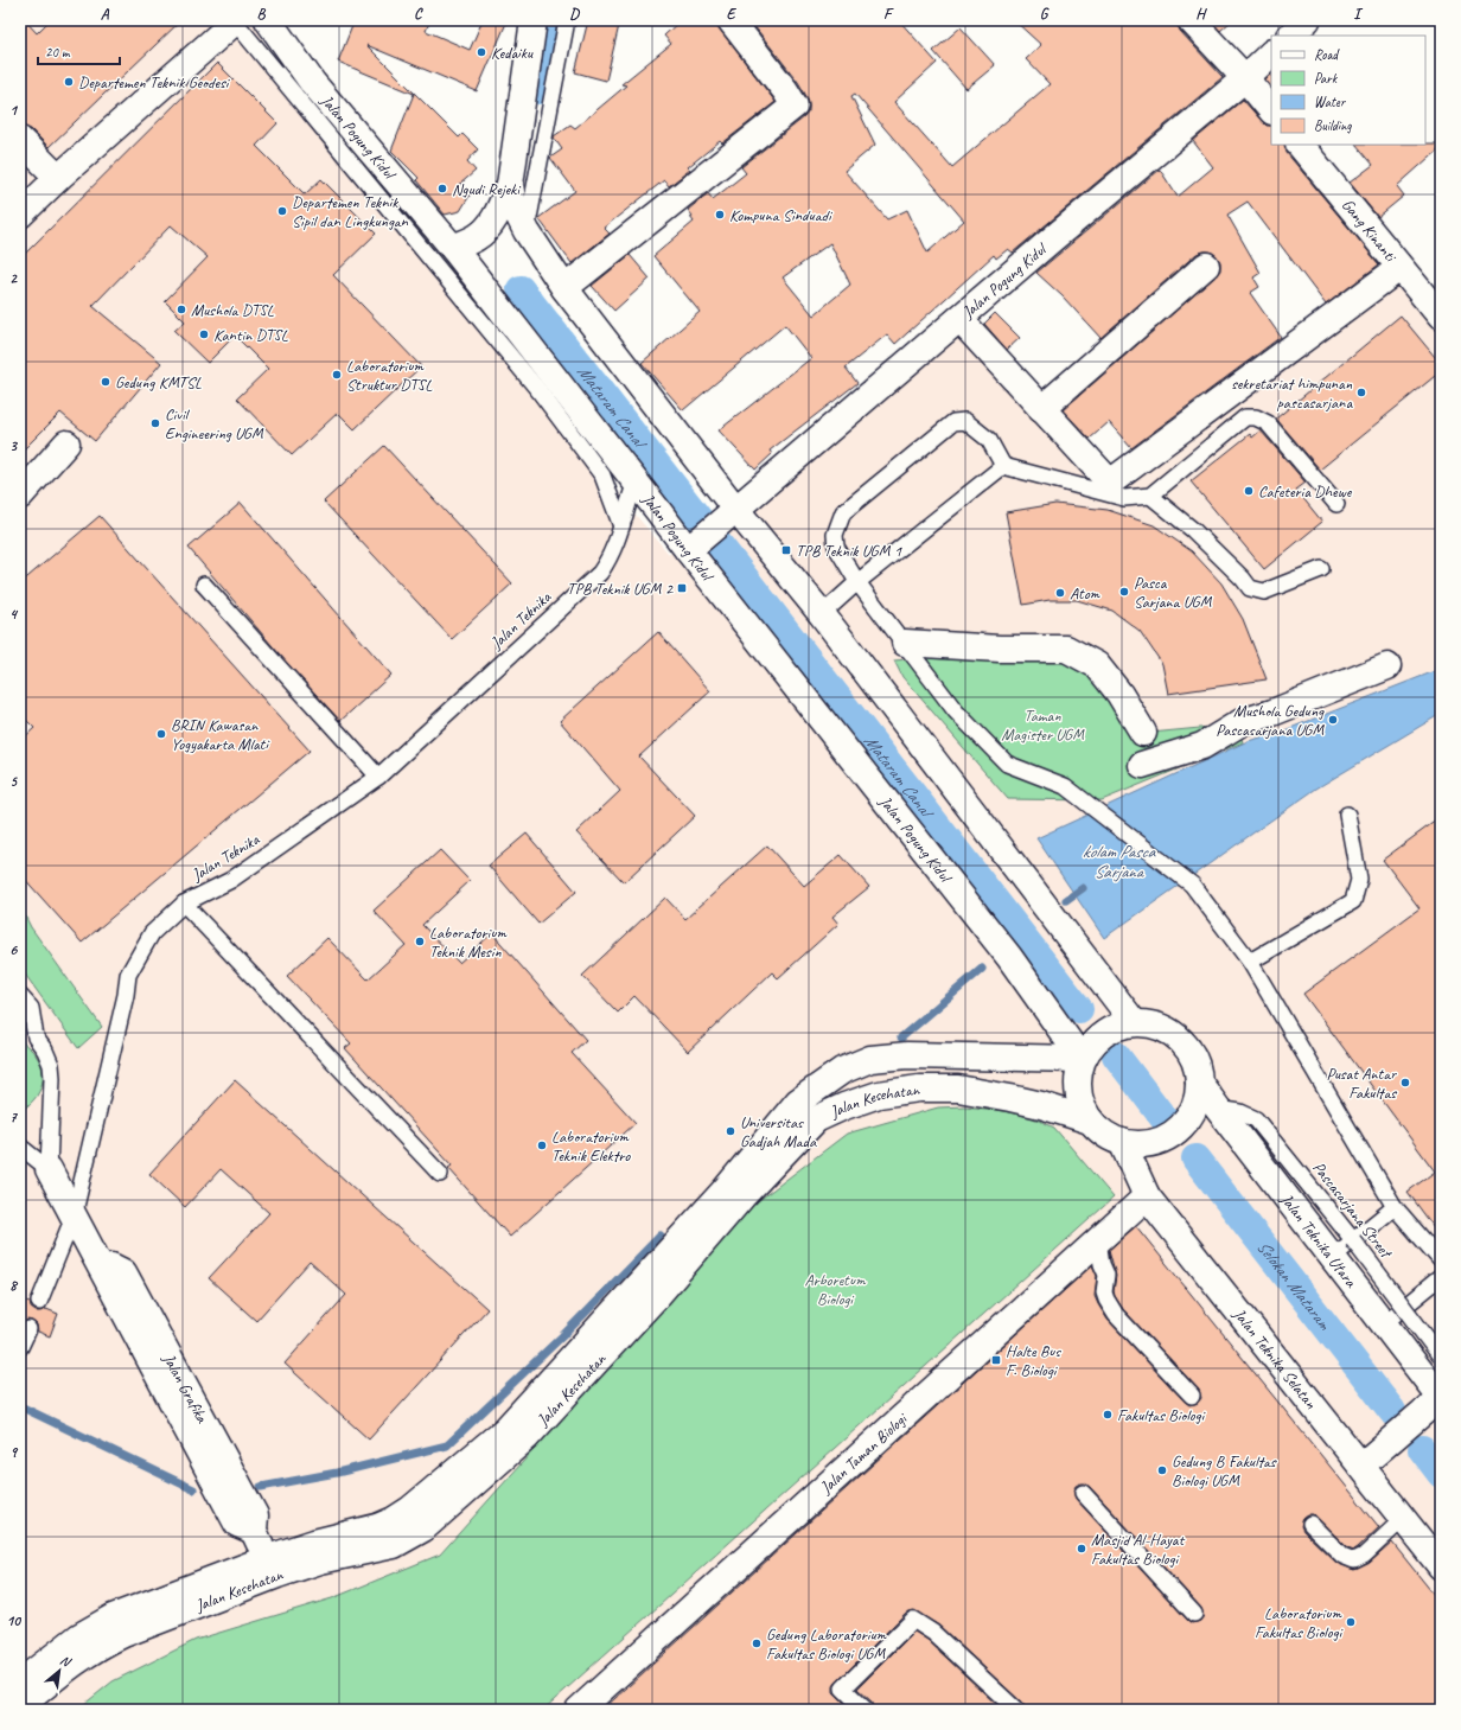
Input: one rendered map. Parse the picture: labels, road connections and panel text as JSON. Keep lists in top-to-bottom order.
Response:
{
  "streets": {
    "street": [
      "Jalan Pogung Kidul",
      "Gang Kinanti",
      "Jalan Kesehatan",
      "Jalan Teknika Utara",
      "Jalan Teknika Selatan",
      "Jalan Grafika",
      "Jalan Taman Biologi"
    ],
    "lane": ["Jalan Teknika", "Pascasarjana Street"]
  },
  "crossings": [
    ["Jalan Pogung Kidul", "Jalan Teknika"],
    ["Jalan Pogung Kidul", "Jalan Kesehatan"],
    ["Jalan Pogung Kidul", "Jalan Teknika Utara"],
    ["Jalan Pogung Kidul", "Jalan Teknika Selatan"],
    ["Jalan Teknika", "Jalan Grafika"],
    ["Jalan Kesehatan", "Jalan Teknika Utara"],
    ["Jalan Kesehatan", "Jalan Teknika Selatan"],
    ["Jalan Kesehatan", "Jalan Grafika"],
    ["Pascasarjana Street", "Jalan Teknika Utara"],
    ["Jalan Teknika Utara", "Jalan Teknika Selatan"],
    ["Jalan Teknika Selatan", "Jalan Taman Biologi"]
  ],
  "water": ["Mataram Canal", "kolam Pasca Sarjana", "Selokan Mataram"],
  "parks": ["Taman Magister UGM", "Arboretum Biologi"],
  "places": {
    "other": [
      "Kedaiku",
      "Departemen Teknik Geodesi",
      "Ngudi Rejeki",
      "Departemen Teknik Sipil dan Lingkungan",
      "Kompuna Sinduadi",
      "Mushola DTSL",
      "Kantin DTSL",
      "Laboratorium Struktur DTSL",
      "Gedung KMTSL",
      "sekretariat himpunan pascasarjana",
      "Civil Engineering UGM",
      "Cafeteria Dhewe",
      "Pasca Sarjana UGM",
      "Atom",
      "Mushola Gedung Pascasarjana UGM",
      "BRIN Kawasan Yogyakarta Mlati",
      "Laboratorium Teknik Mesin",
      "Pusat Antar Fakultas",
      "Universitas Gadjah Mada",
      "Laboratorium Teknik Elektro",
      "Fakultas Biologi",
      "Gedung B Fakultas Biologi UGM",
      "Masjid Al-Hayat Fakultas Biologi",
      "Laboratorium Fakultas Biologi",
      "Gedung Laboratorium Fakultas Biologi UGM"
    ],
    "transit": ["TPB Teknik UGM 1", "TPB Teknik UGM 2", "Halte Bus F. Biologi"]
  },
  "legend": [
    "Road",
    "Park",
    "Water",
    "Building"
  ],
  "scale_bar": "20 m",
  "north": "top right",
  "grid": {
    "columns": [
      "A",
      "B",
      "C",
      "D",
      "E",
      "F",
      "G",
      "H",
      "I"
    ],
    "rows": [
      "1",
      "2",
      "3",
      "4",
      "5",
      "6",
      "7",
      "8",
      "9",
      "10"
    ]
  }
}
